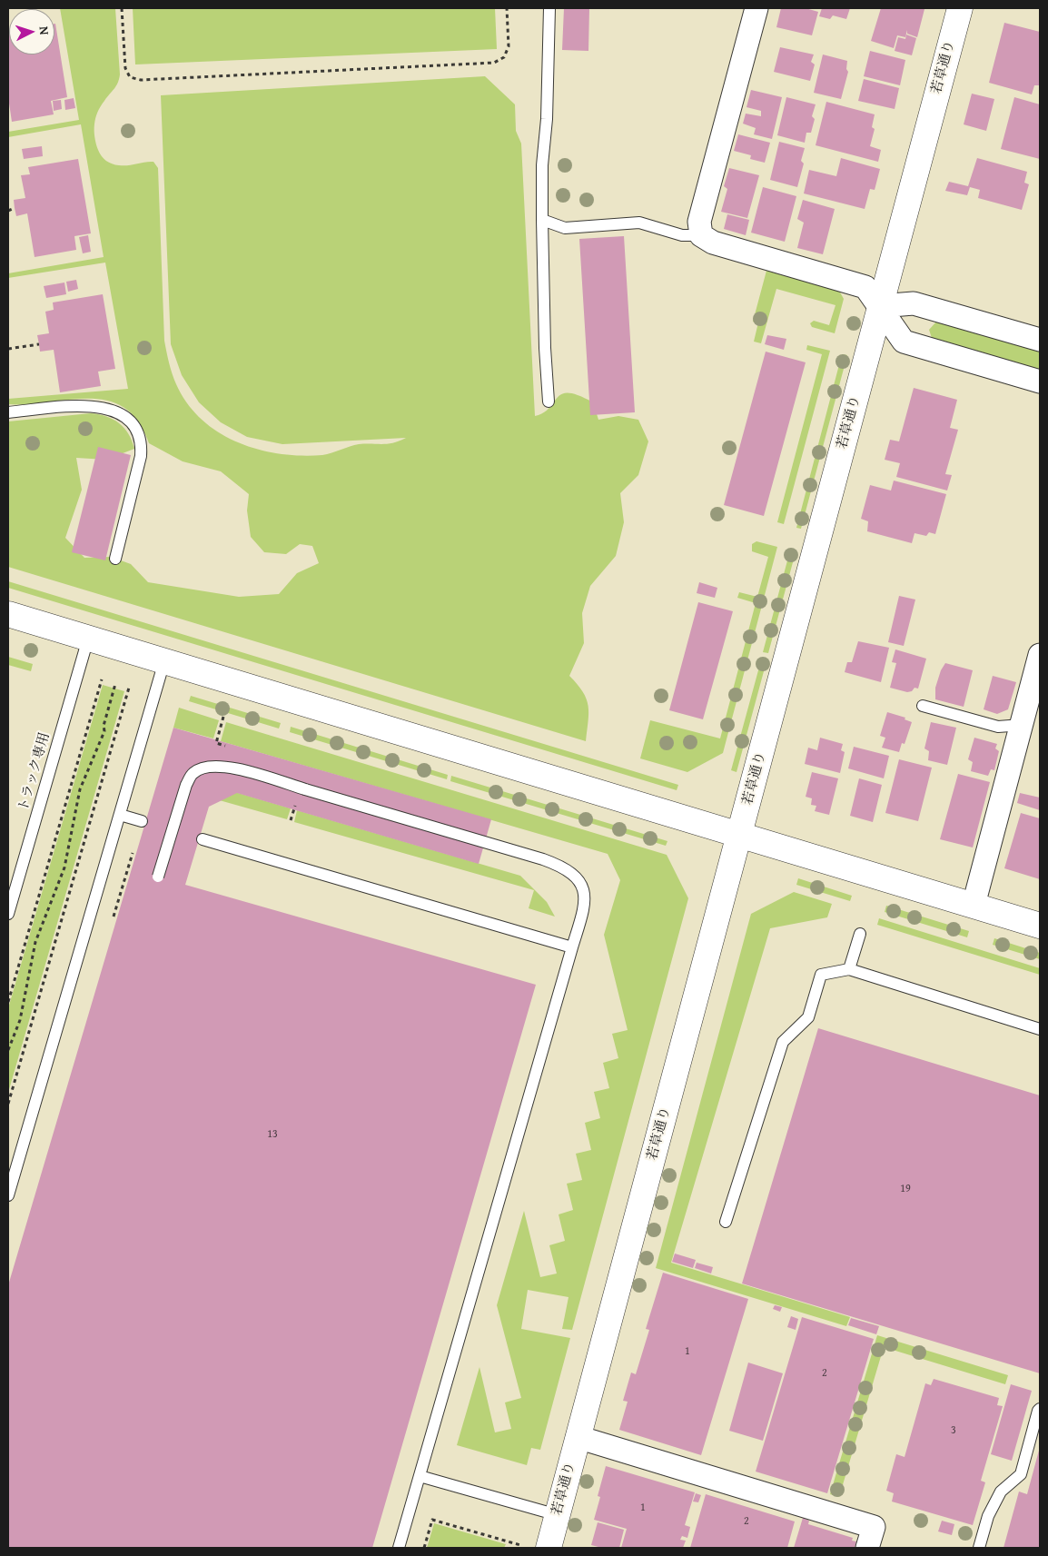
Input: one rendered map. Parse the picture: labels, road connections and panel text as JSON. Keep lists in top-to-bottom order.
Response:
{
  "streets": {
    "street": ["若草通り"],
    "lane": ["トラック専用"]
  },
  "house_numbers": [
    "13",
    "19",
    "1",
    "2",
    "3",
    "1",
    "2"
  ],
  "north": "right"
}
